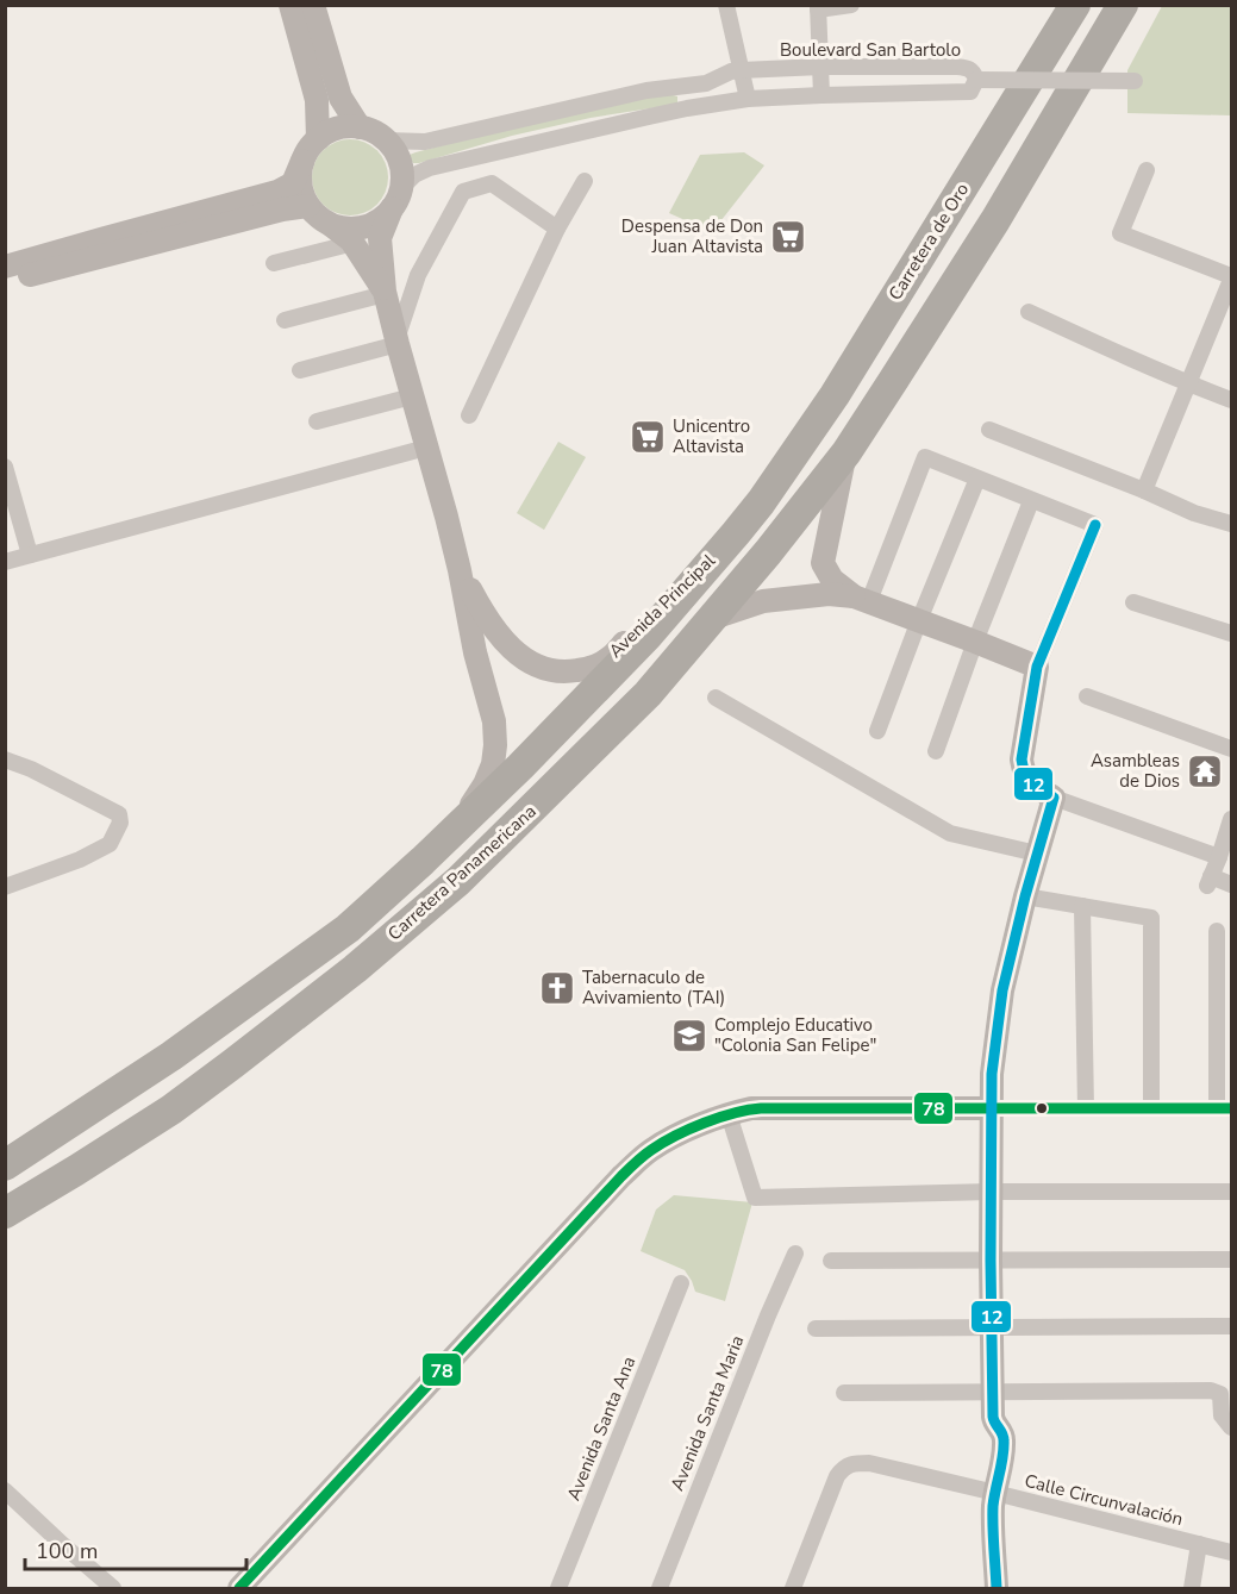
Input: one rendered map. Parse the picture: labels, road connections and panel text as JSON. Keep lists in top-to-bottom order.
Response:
{
  "streets": {
    "highway": ["Carretera de Oro", "Carretera Panamericana"],
    "street": [
      "Boulevard San Bartolo",
      "Avenida Principal",
      "Avenida Santa Maria",
      "Avenida Santa Ana",
      "Calle Circunvalación"
    ]
  },
  "crossings": [
    ["Boulevard San Bartolo", "Avenida Principal"],
    ["Carretera de Oro", "Carretera Panamericana"],
    ["Avenida Principal", "Carretera Panamericana"]
  ],
  "places": {
    "supermarket": ["Despensa de Don Juan Altavista", "Unicentro Altavista"],
    "temple": ["Asambleas de Dios"],
    "church": ["Tabernaculo de Avivamiento (TAI)"],
    "school or university": ["Complejo Educativo \"Colonia San Felipe\""]
  },
  "lines": ["transit line 12", "transit line 78"],
  "scale_bar": "100 m"
}
